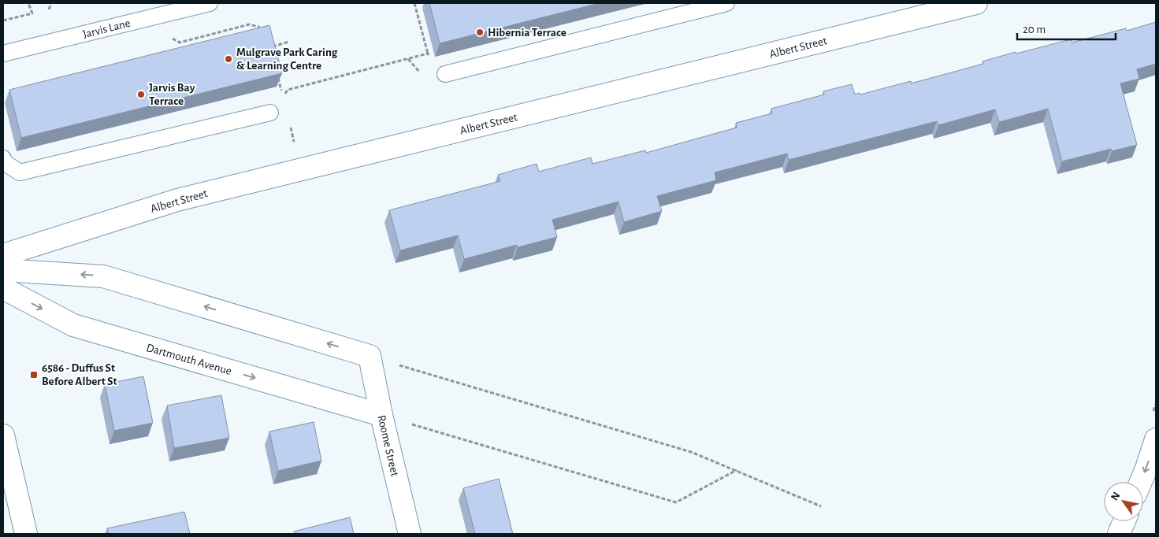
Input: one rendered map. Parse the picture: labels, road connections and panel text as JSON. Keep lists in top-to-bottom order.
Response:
{
  "streets": {
    "street": ["Albert Street", "Dartmouth Avenue", "Roome Street"],
    "lane": ["Jarvis Lane"]
  },
  "crossings": [
    ["Dartmouth Avenue", "Roome Street"]
  ],
  "places": {
    "other": ["Hibernia Terrace", "Mulgrave Park Caring & Learning Centre", "Jarvis Bay Terrace"],
    "transit": ["6586 - Duffus St Before Albert St"]
  },
  "scale_bar": "20 m",
  "north": "top left"
}
